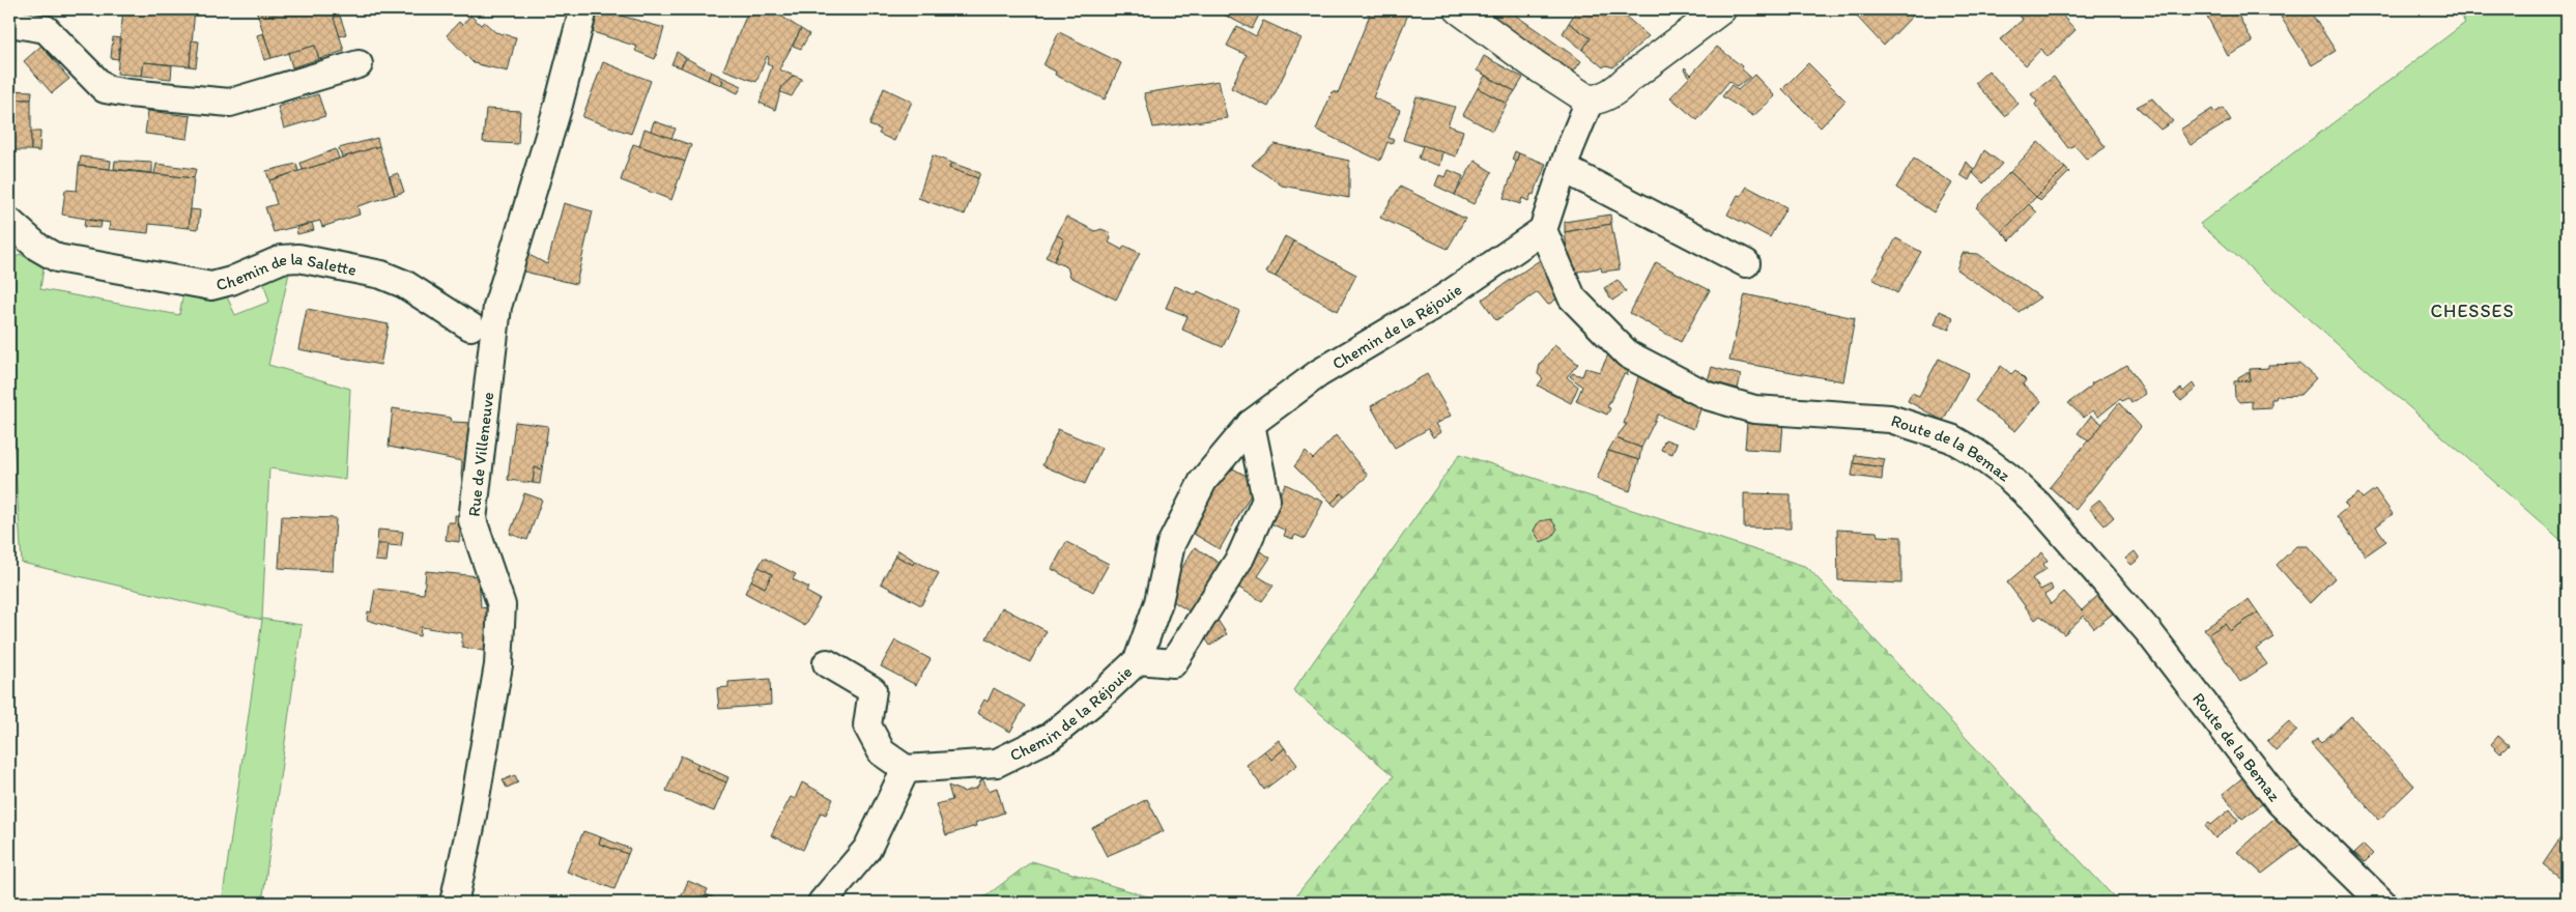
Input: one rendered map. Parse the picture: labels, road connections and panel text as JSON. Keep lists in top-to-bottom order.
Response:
{
  "streets": {
    "street": [
      "Chemin de la Salette",
      "Chemin de la Réjouie",
      "Route de la Bemaz",
      "Rue de Villeneuve"
    ]
  },
  "crossings": [
    ["Chemin de la Réjouie", "Route de la Bemaz"]
  ],
  "districts": ["CHESSES"]
}
